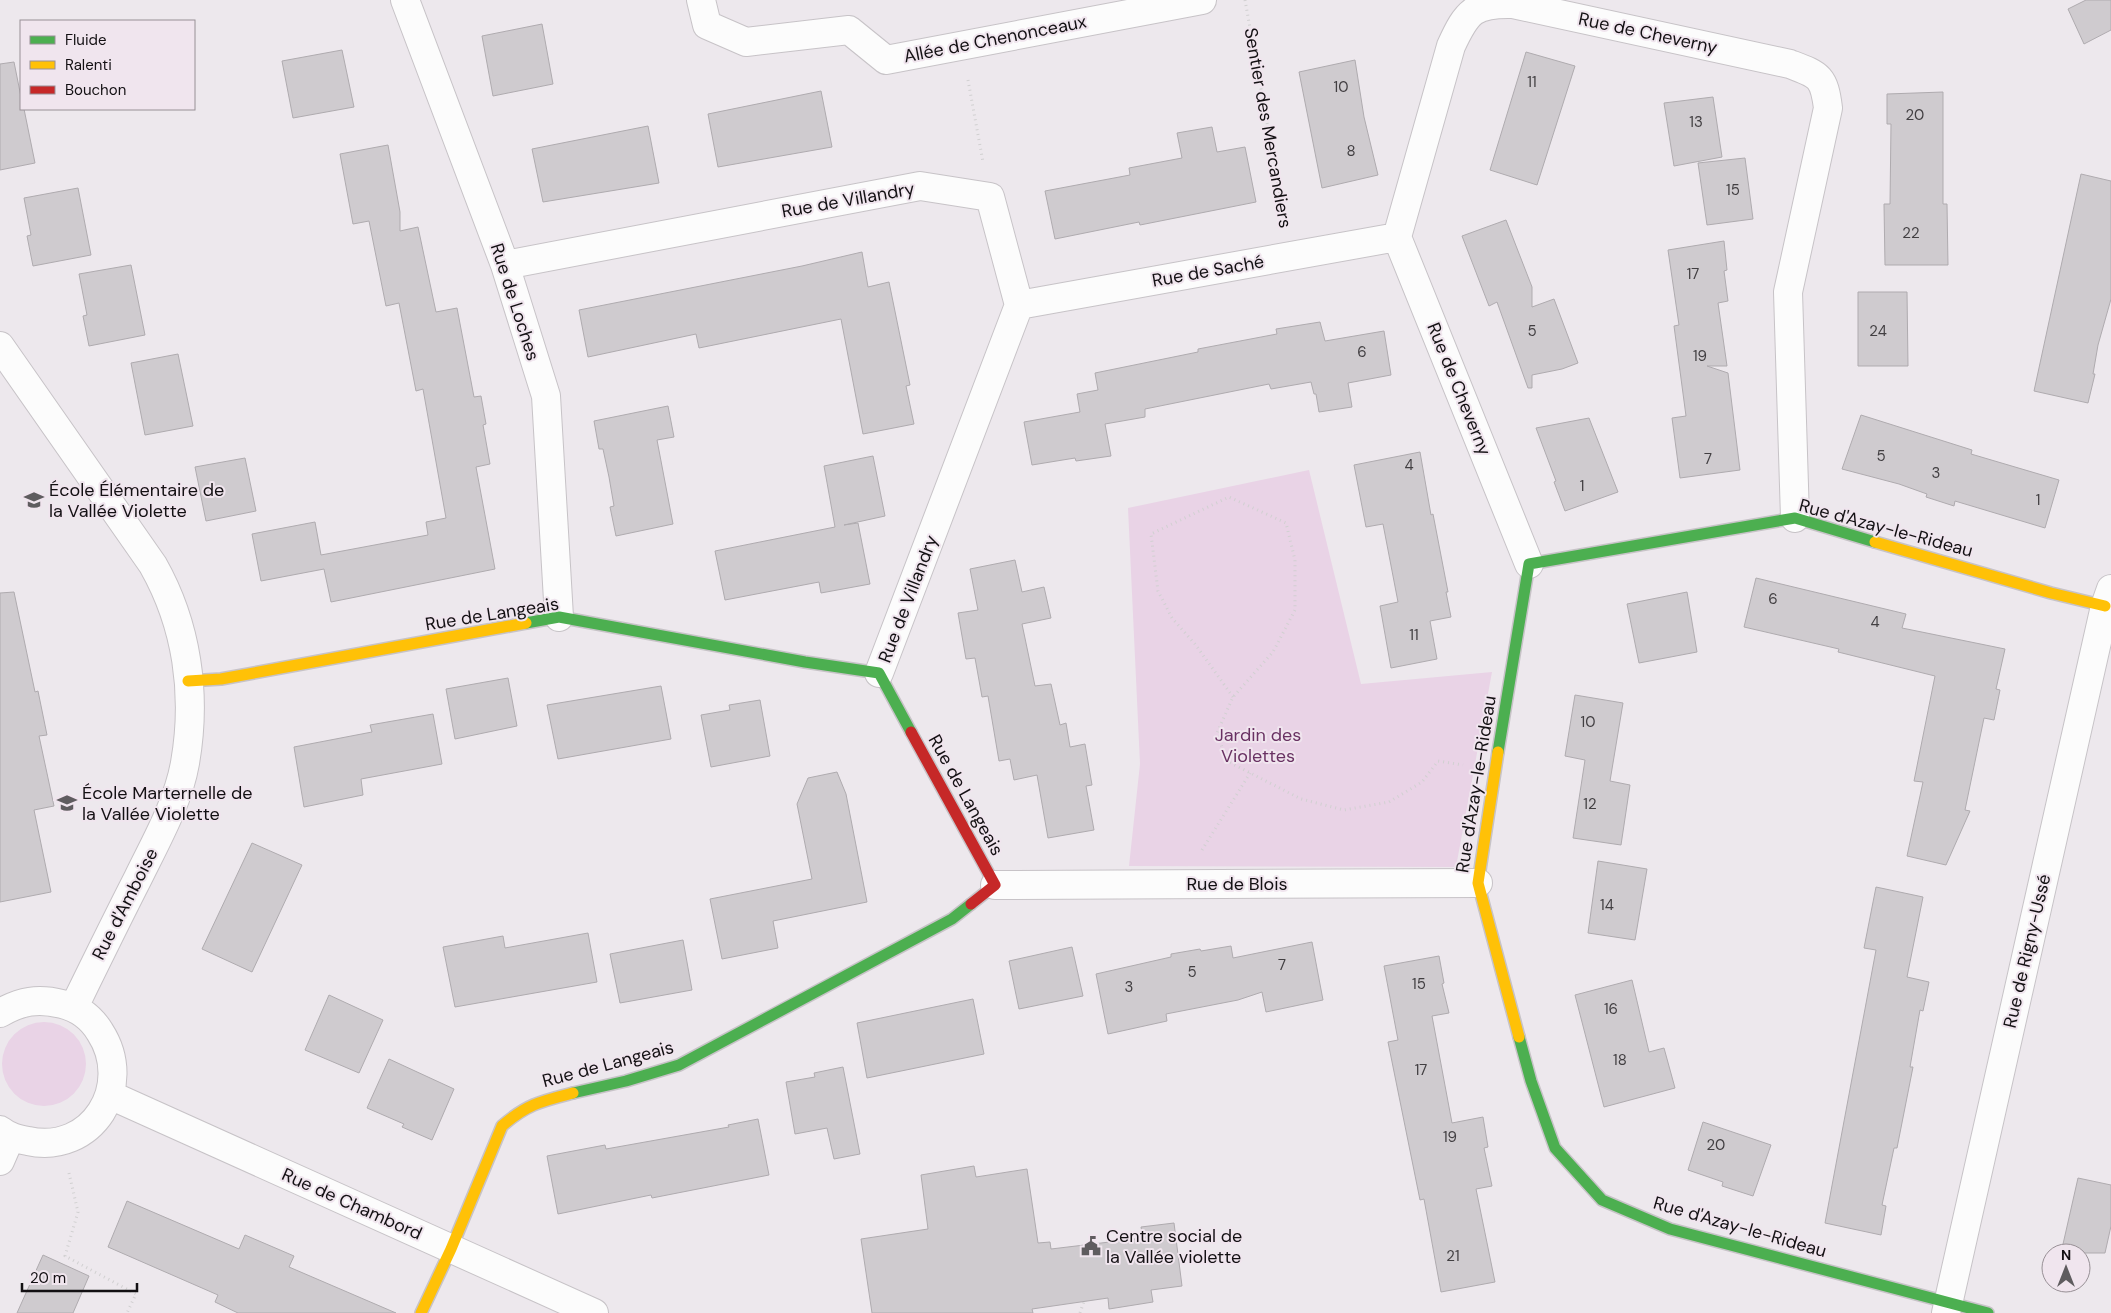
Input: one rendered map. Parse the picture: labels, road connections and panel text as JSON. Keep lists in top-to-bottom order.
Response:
{
  "streets": {
    "street": [
      "Rue de Cheverny",
      "Allée de Chenonceaux",
      "Rue de Villandry",
      "Rue de Saché",
      "Rue de Loches",
      "Rue d'Azay-le-Rideau",
      "Rue de Langeais",
      "Rue de Blois",
      "Rue d'Amboise",
      "Rue de Rigny-Ussé",
      "Rue de Chambord"
    ],
    "path": ["Sentier des Mercandiers"]
  },
  "crossings": [
    ["Rue de Cheverny", "Rue de Saché"],
    ["Rue de Cheverny", "Rue d'Azay-le-Rideau"],
    ["Sentier des Mercandiers", "Rue de Saché"],
    ["Rue de Villandry", "Rue de Saché"],
    ["Rue de Villandry", "Rue de Loches"],
    ["Rue de Villandry", "Rue de Langeais"],
    ["Rue de Loches", "Rue de Langeais"],
    ["Rue d'Azay-le-Rideau", "Rue de Blois"],
    ["Rue d'Azay-le-Rideau", "Rue de Rigny-Ussé"],
    ["Rue de Langeais", "Rue de Blois"],
    ["Rue de Langeais", "Rue d'Amboise"],
    ["Rue de Langeais", "Rue de Chambord"]
  ],
  "parks": ["Jardin des Violettes"],
  "places": {
    "school or university": ["École Élémentaire de la Vallée Violette", "École Marternelle de la Vallée Violette"],
    "public building": ["Centre social de la Vallée violette"]
  },
  "house_numbers": [
    "11",
    "10",
    "20",
    "13",
    "8",
    "15",
    "22",
    "17",
    "5",
    "24",
    "6",
    "19",
    "5",
    "7",
    "4",
    "3",
    "1",
    "1",
    "6",
    "4",
    "11",
    "10",
    "12",
    "14",
    "7",
    "5",
    "15",
    "3",
    "16",
    "18",
    "17",
    "19",
    "20",
    "21"
  ],
  "legend": ["Fluide", "Ralenti", "Bouchon"],
  "scale_bar": "20 m",
  "north": "top"
}
